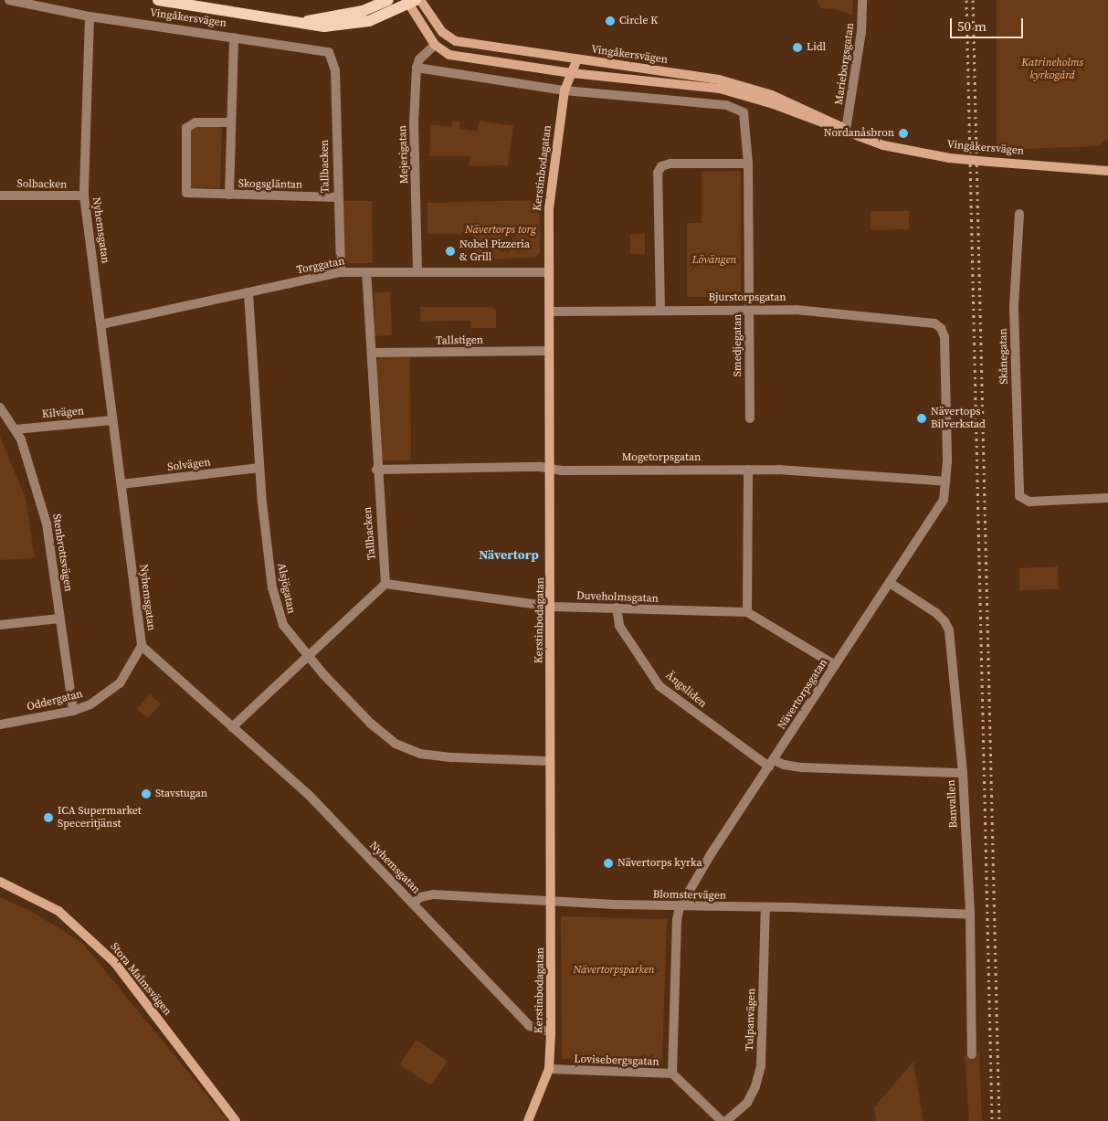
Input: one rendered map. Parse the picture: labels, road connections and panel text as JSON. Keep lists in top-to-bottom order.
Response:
{
  "streets": {
    "main road": ["Vingåkersvägen"],
    "street": [
      "Marieborgsgatan",
      "Mejerigatan",
      "Tallbacken",
      "Kerstinbodagatan",
      "Solbacken",
      "Skogsgläntan",
      "Nyhemsgatan",
      "Torggatan",
      "Bjurstorpsgatan",
      "Tallstigen",
      "Smedjegatan",
      "Skånegatan",
      "Kilvägen",
      "Mogetorpsgatan",
      "Solvägen",
      "Stenbrottsvägen",
      "Alsjögatan",
      "Duveholmsgatan",
      "Ängsliden",
      "Nävertorpsgatan",
      "Oddergatan",
      "Banvallen",
      "Blomstervägen",
      "Stora Malmsvägen",
      "Tulpanvägen",
      "Lovisebergsgatan"
    ]
  },
  "crossings": [
    ["Vingåkersvägen", "Marieborgsgatan"],
    ["Vingåkersvägen", "Tallbacken"],
    ["Vingåkersvägen", "Skogsgläntan"],
    ["Vingåkersvägen", "Nyhemsgatan"],
    ["Mejerigatan", "Torggatan"],
    ["Tallbacken", "Skogsgläntan"],
    ["Tallbacken", "Torggatan"],
    ["Tallbacken", "Tallstigen"],
    ["Tallbacken", "Mogetorpsgatan"],
    ["Tallbacken", "Duveholmsgatan"],
    ["Kerstinbodagatan", "Nyhemsgatan"],
    ["Kerstinbodagatan", "Torggatan"],
    ["Kerstinbodagatan", "Bjurstorpsgatan"],
    ["Kerstinbodagatan", "Tallstigen"],
    ["Kerstinbodagatan", "Mogetorpsgatan"],
    ["Kerstinbodagatan", "Alsjögatan"],
    ["Kerstinbodagatan", "Duveholmsgatan"],
    ["Kerstinbodagatan", "Blomstervägen"],
    ["Kerstinbodagatan", "Lovisebergsgatan"],
    ["Solbacken", "Nyhemsgatan"],
    ["Nyhemsgatan", "Torggatan"],
    ["Nyhemsgatan", "Kilvägen"],
    ["Nyhemsgatan", "Solvägen"],
    ["Nyhemsgatan", "Oddergatan"],
    ["Nyhemsgatan", "Blomstervägen"],
    ["Torggatan", "Alsjögatan"],
    ["Bjurstorpsgatan", "Smedjegatan"],
    ["Bjurstorpsgatan", "Nävertorpsgatan"],
    ["Kilvägen", "Stenbrottsvägen"],
    ["Mogetorpsgatan", "Nävertorpsgatan"],
    ["Solvägen", "Alsjögatan"],
    ["Stenbrottsvägen", "Oddergatan"],
    ["Duveholmsgatan", "Ängsliden"],
    ["Duveholmsgatan", "Nävertorpsgatan"],
    ["Ängsliden", "Nävertorpsgatan"],
    ["Ängsliden", "Banvallen"],
    ["Nävertorpsgatan", "Banvallen"],
    ["Nävertorpsgatan", "Blomstervägen"],
    ["Nävertorpsgatan", "Lovisebergsgatan"],
    ["Banvallen", "Blomstervägen"],
    ["Blomstervägen", "Tulpanvägen"]
  ],
  "districts": ["Nävertorp"],
  "parks": [
    "Katrineholms kyrkogård",
    "Nävertorps torg",
    "Lövängen",
    "Nävertorpsparken"
  ],
  "places": [
    "Circle K",
    "Lidl",
    "Nordanåsbron",
    "Nobel Pizzeria & Grill",
    "Nävertops Bilverkstad",
    "Stavstugan",
    "ICA Supermarket Speceritjänst",
    "Nävertorps kyrka"
  ],
  "scale_bar": "50 m"
}
